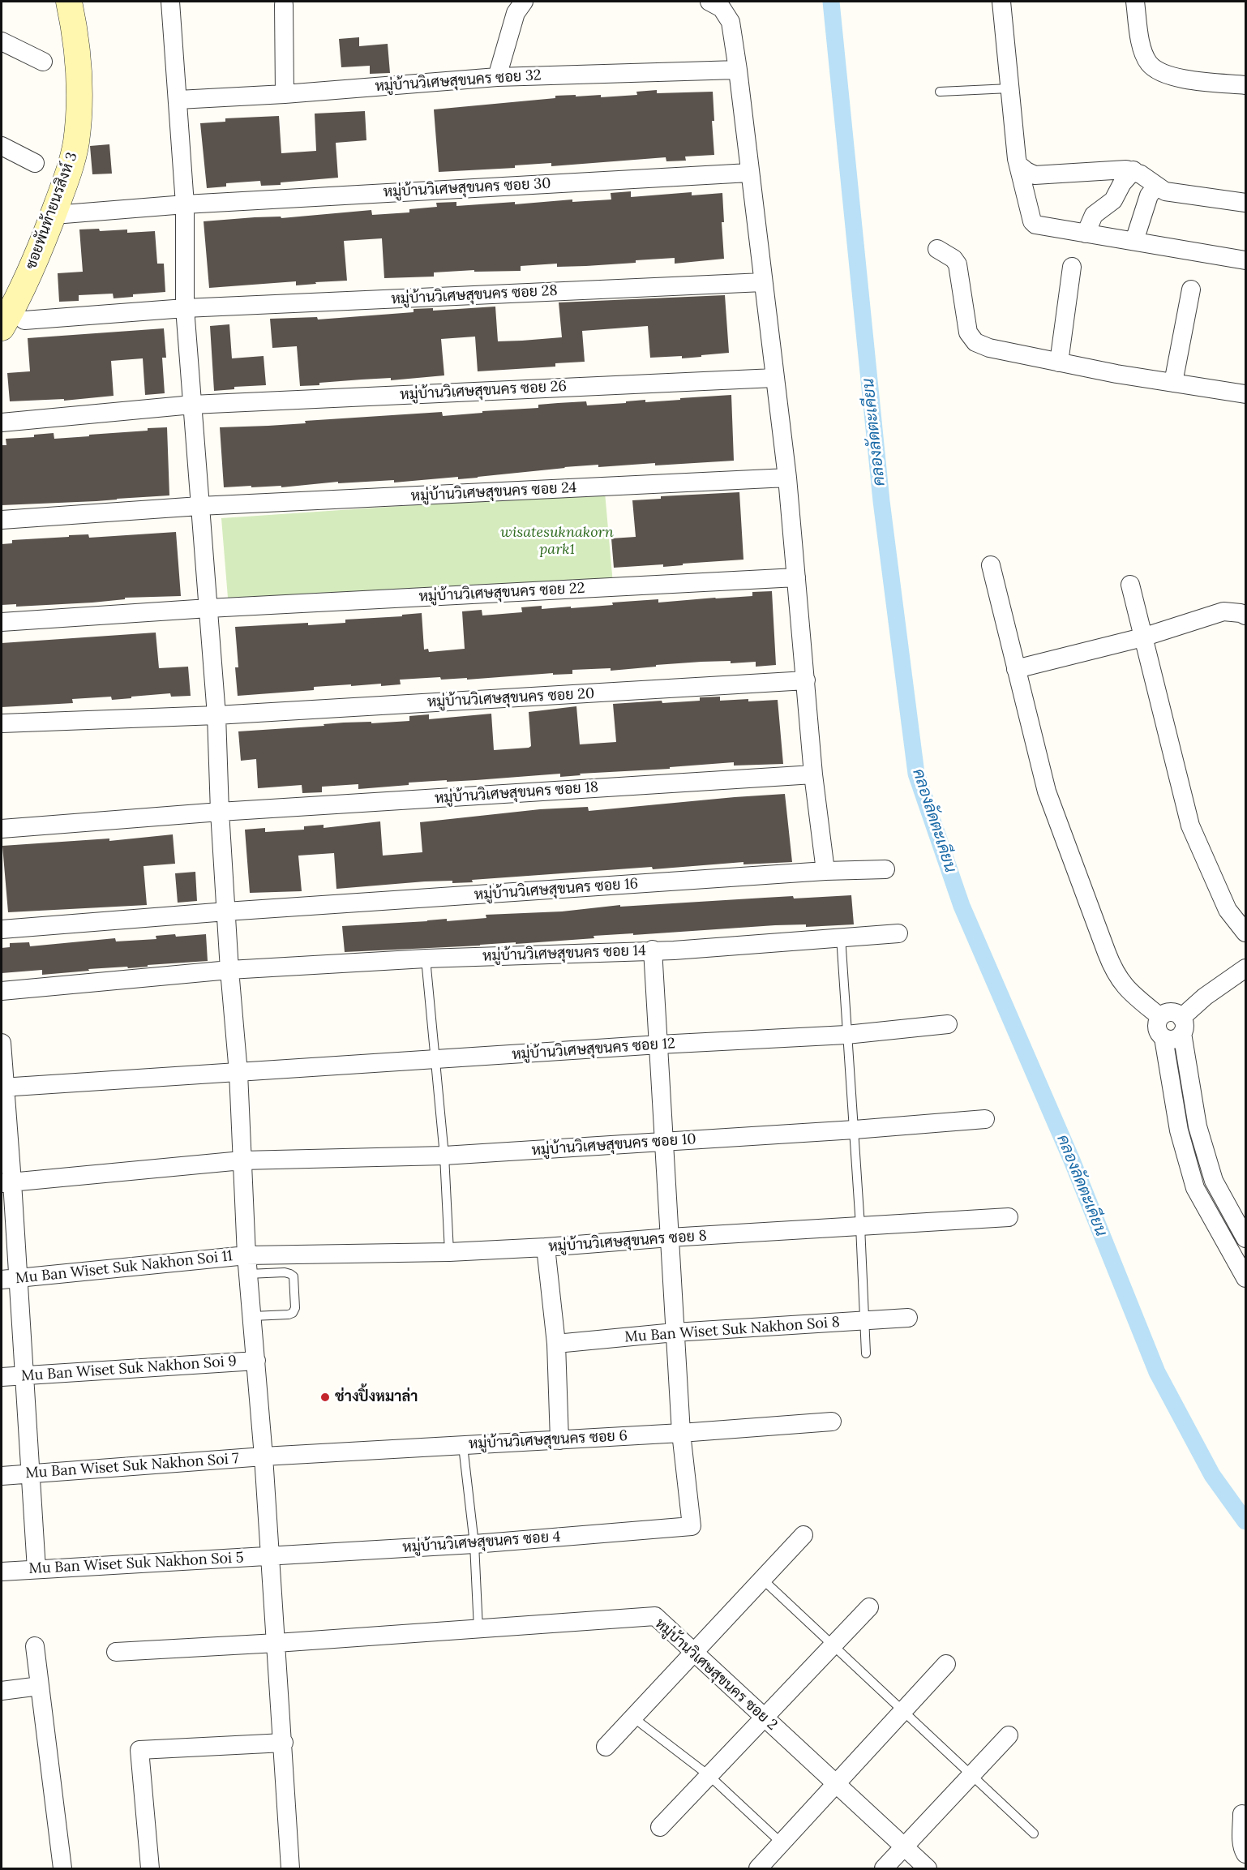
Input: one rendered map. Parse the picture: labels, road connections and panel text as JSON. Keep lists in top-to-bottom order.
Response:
{
  "streets": {
    "street": [
      "หมู่บ้านวิเศษสุขนคร ซอย 32",
      "หมู่บ้านวิเศษสุขนคร ซอย 30",
      "ซอยพันท้ายนรสิงห์ 3",
      "หมู่บ้านวิเศษสุขนคร ซอย 28",
      "หมู่บ้านวิเศษสุขนคร ซอย 26",
      "หมู่บ้านวิเศษสุขนคร ซอย 24",
      "หมู่บ้านวิเศษสุขนคร ซอย 22",
      "หมู่บ้านวิเศษสุขนคร ซอย 20",
      "หมู่บ้านวิเศษสุขนคร ซอย 18",
      "หมู่บ้านวิเศษสุขนคร ซอย 16",
      "หมู่บ้านวิเศษสุขนคร ซอย 14",
      "หมู่บ้านวิเศษสุขนคร ซอย 12",
      "หมู่บ้านวิเศษสุขนคร ซอย 10",
      "หมู่บ้านวิเศษสุขนคร ซอย 8",
      "Mu Ban Wiset Suk Nakhon Soi 11",
      "Mu Ban Wiset Suk Nakhon Soi 8",
      "Mu Ban Wiset Suk Nakhon Soi 9",
      "หมู่บ้านวิเศษสุขนคร ซอย 6",
      "Mu Ban Wiset Suk Nakhon Soi 7",
      "หมู่บ้านวิเศษสุขนคร ซอย 4",
      "Mu Ban Wiset Suk Nakhon Soi 5",
      "หมู่บ้านวิเศษสุขนคร ซอย 2"
    ]
  },
  "crossings": [
    ["ซอยพันท้ายนรสิงห์ 3", "หมู่บ้านวิเศษสุขนคร ซอย 28"],
    ["หมู่บ้านวิเศษสุขนคร ซอย 8", "Mu Ban Wiset Suk Nakhon Soi 11"],
    ["หมู่บ้านวิเศษสุขนคร ซอย 6", "Mu Ban Wiset Suk Nakhon Soi 7"],
    ["หมู่บ้านวิเศษสุขนคร ซอย 6", "หมู่บ้านวิเศษสุขนคร ซอย 4"],
    ["หมู่บ้านวิเศษสุขนคร ซอย 4", "Mu Ban Wiset Suk Nakhon Soi 5"]
  ],
  "water": ["คลองลัดตะเคียน"],
  "parks": ["wisatesuknakorn park1"],
  "places": ["ช่างปิ้งหมาล่า"]
}
